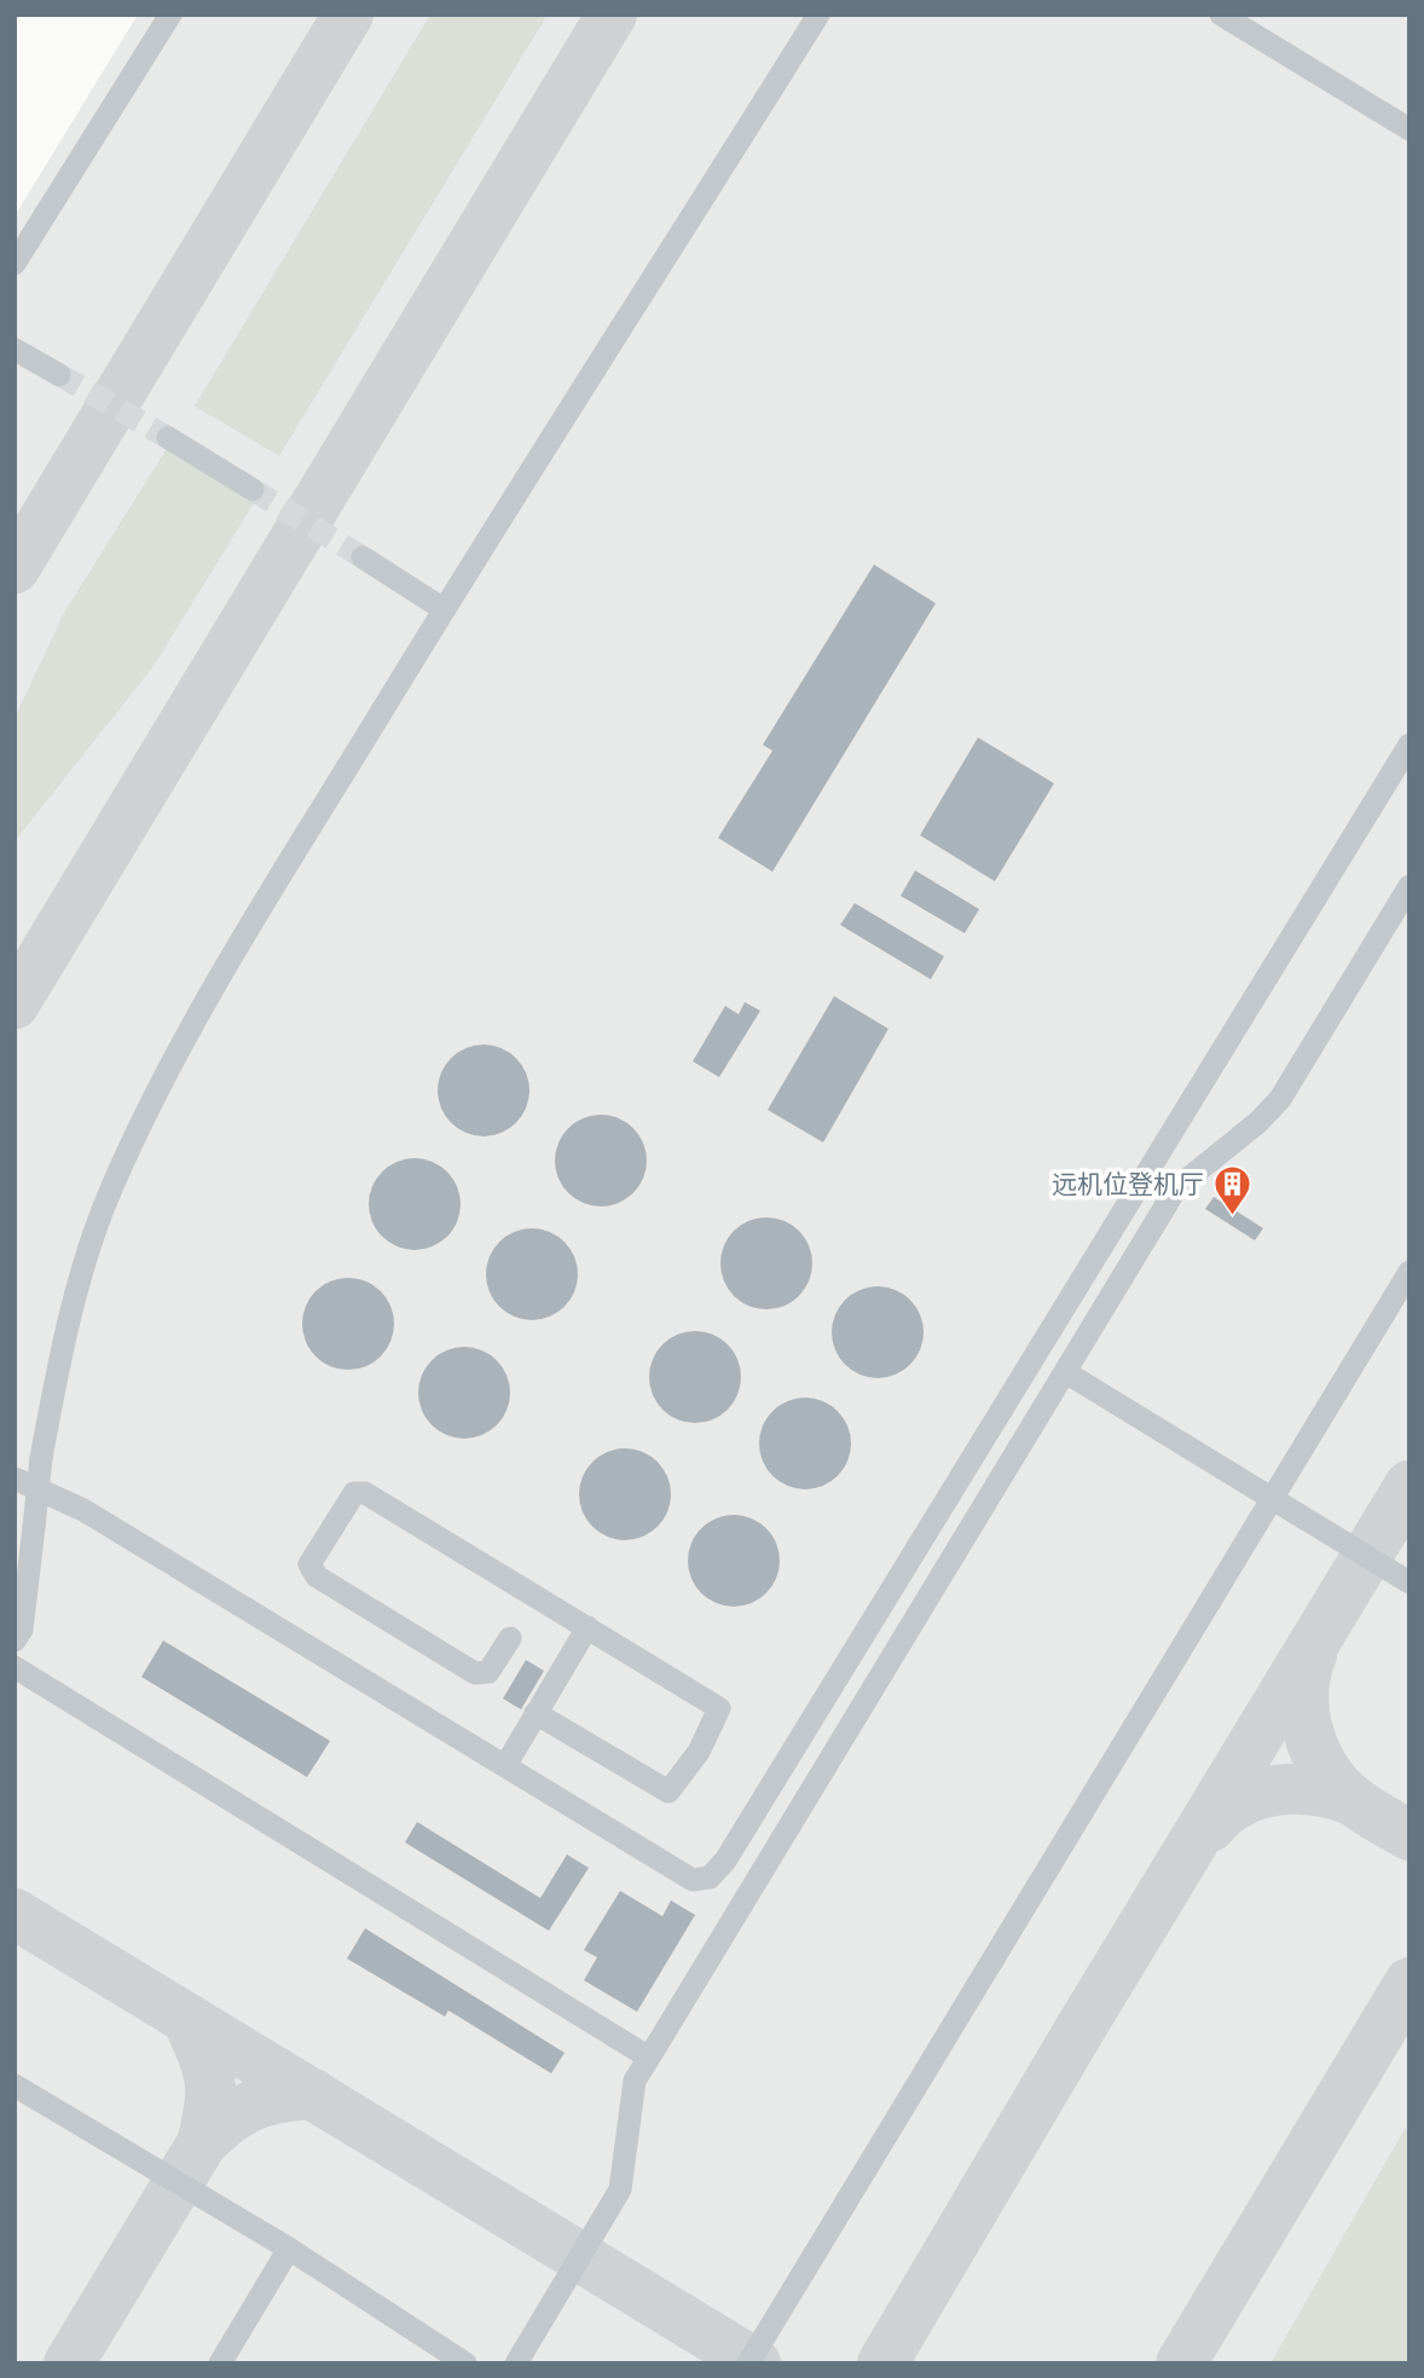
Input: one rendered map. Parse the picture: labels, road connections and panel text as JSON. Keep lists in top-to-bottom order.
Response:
{
  "places": {
    "building": ["远机位登机厅"]
  }
}
